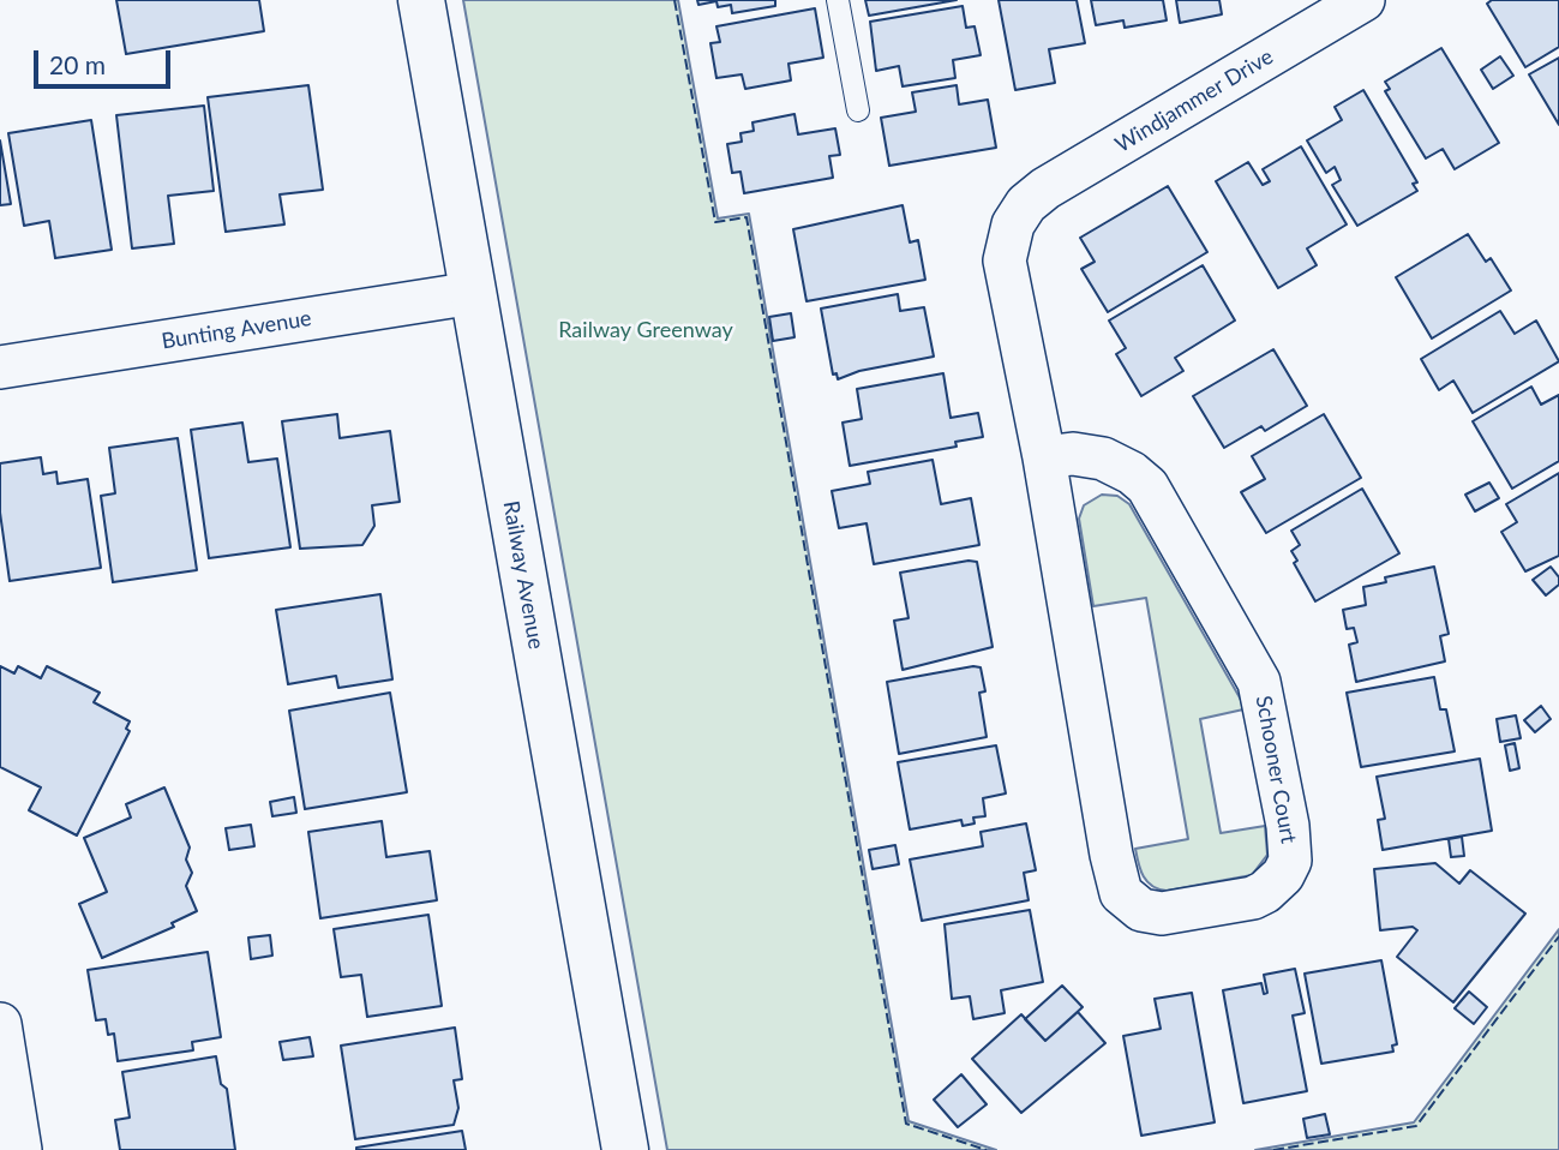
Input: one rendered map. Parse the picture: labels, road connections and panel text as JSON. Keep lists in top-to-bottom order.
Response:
{
  "streets": {
    "street": [
      "Windjammer Drive",
      "Bunting Avenue",
      "Railway Avenue",
      "Schooner Court"
    ]
  },
  "crossings": [
    ["Windjammer Drive", "Schooner Court"],
    ["Bunting Avenue", "Railway Avenue"]
  ],
  "parks": ["Railway Greenway"],
  "scale_bar": "20 m"
}
